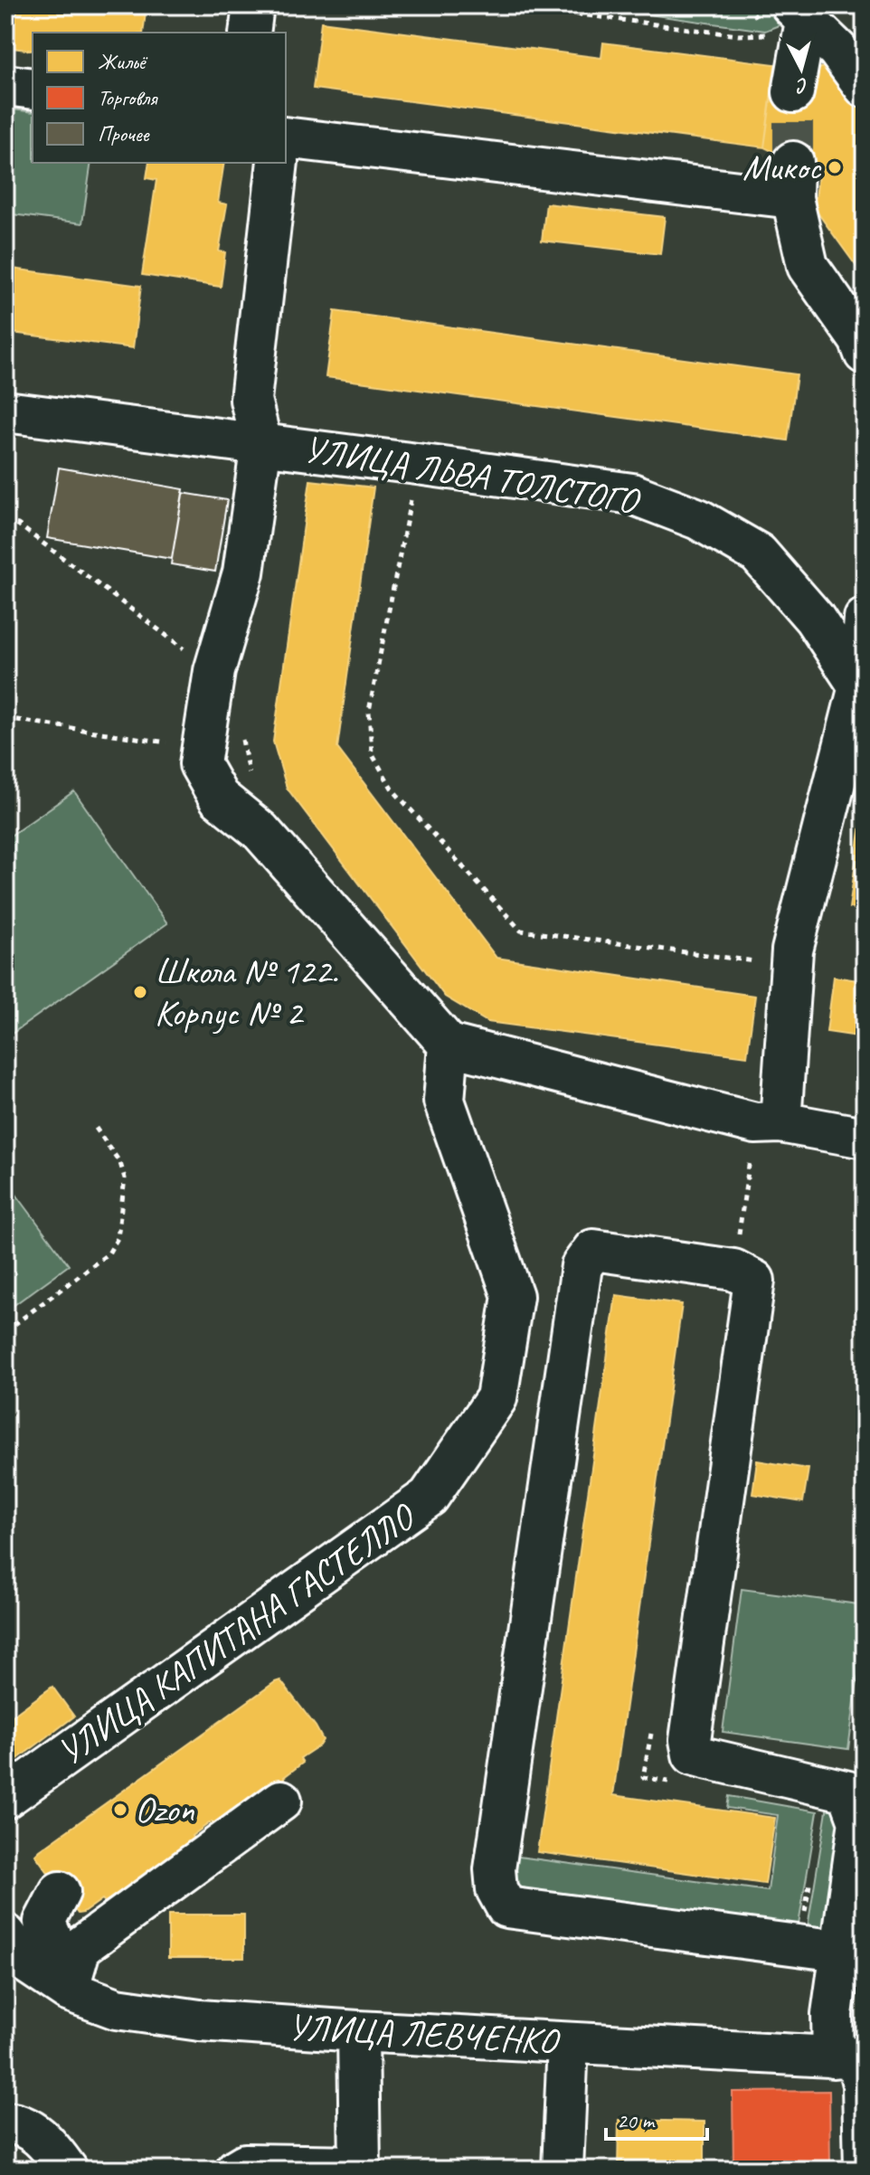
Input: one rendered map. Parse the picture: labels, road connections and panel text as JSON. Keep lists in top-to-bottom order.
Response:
{
  "streets": {
    "street": ["УЛИЦА ЛЬВА ТОЛСТОГО", "УЛИЦА КАПИТАНА ГАСТЕЛЛО", "УЛИЦА ЛЕВЧЕНКО"]
  },
  "places": ["Микос", "Школа № 122. Корпус № 2", "Ozon"],
  "legend": ["Жильё", "Торговля", "Прочее"],
  "scale_bar": "20 m",
  "north": "bottom"
}
